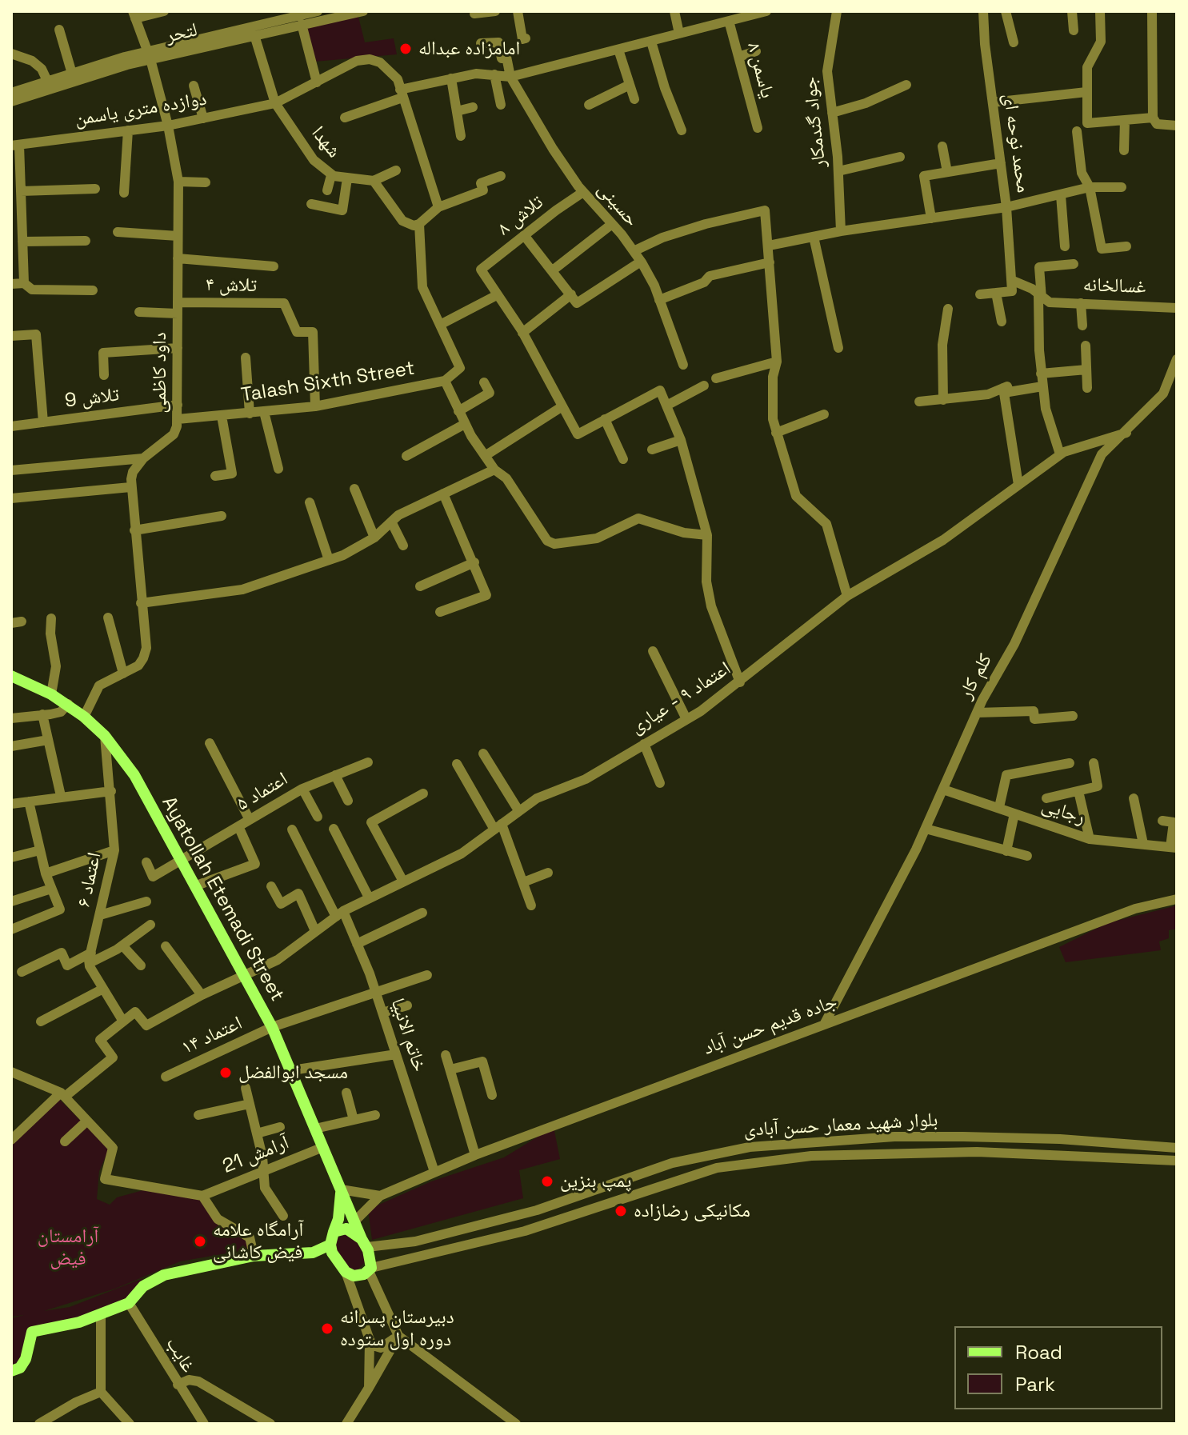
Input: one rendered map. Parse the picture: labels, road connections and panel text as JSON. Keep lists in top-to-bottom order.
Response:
{
  "streets": {
    "main road": ["Ayatollah Etemadi Street"],
    "street": [
      "لتحر",
      "یاسمن ۸",
      "دوازده متری یاسمن",
      "جواد گندمکار",
      "شهدا",
      "محمد نوحه ای",
      "حسینی",
      "تلاش ۸",
      "تلاش ۴",
      "غسالخانه",
      "داود کاظمی",
      "Talash Sixth Street",
      "تلاش 9",
      "کلم کار",
      "اعتماد ۹ - عیاری",
      "اعتماد ۵",
      "رجایی",
      "اعتماد ۶",
      "جاده قدیم حسن آباد",
      "خاتم الانبیا",
      "اعتماد ۱۴",
      "بلوار شهید معمار حسن آبادی",
      "آرامش 21",
      "غایب"
    ]
  },
  "crossings": [
    ["لتحر", "شهدا"],
    ["لتحر", "داود کاظمی"],
    ["دوازده متری یاسمن", "شهدا"],
    ["دوازده متری یاسمن", "داود کاظمی"],
    ["حسینی", "تلاش ۸"],
    ["تلاش ۴", "داود کاظمی"],
    ["تلاش ۴", "Talash Sixth Street"],
    ["داود کاظمی", "Talash Sixth Street"],
    ["داود کاظمی", "تلاش 9"],
    ["داود کاظمی", "Ayatollah Etemadi Street"],
    ["کلم کار", "اعتماد ۹ - عیاری"],
    ["کلم کار", "رجایی"],
    ["کلم کار", "جاده قدیم حسن آباد"],
    ["اعتماد ۹ - عیاری", "Ayatollah Etemadi Street"],
    ["اعتماد ۹ - عیاری", "خاتم الانبیا"],
    ["اعتماد ۵", "Ayatollah Etemadi Street"],
    ["اعتماد ۶", "Ayatollah Etemadi Street"],
    ["Ayatollah Etemadi Street", "جاده قدیم حسن آباد"],
    ["Ayatollah Etemadi Street", "اعتماد ۱۴"],
    ["Ayatollah Etemadi Street", "بلوار شهید معمار حسن آبادی"],
    ["Ayatollah Etemadi Street", "آرامش 21"],
    ["جاده قدیم حسن آباد", "خاتم الانبیا"],
    ["خاتم الانبیا", "اعتماد ۱۴"]
  ],
  "parks": ["آرامستان فیض"],
  "places": [
    "امامزاده عبداله",
    "مسجد ابوالفضل",
    "پمپ بنزین",
    "مکانیکی رضازاده",
    "آرامگاه علامه فیض کاشانی",
    "دبیرستان پسرانه دوره اول ستوده"
  ],
  "legend": ["Road", "Park"]
}
